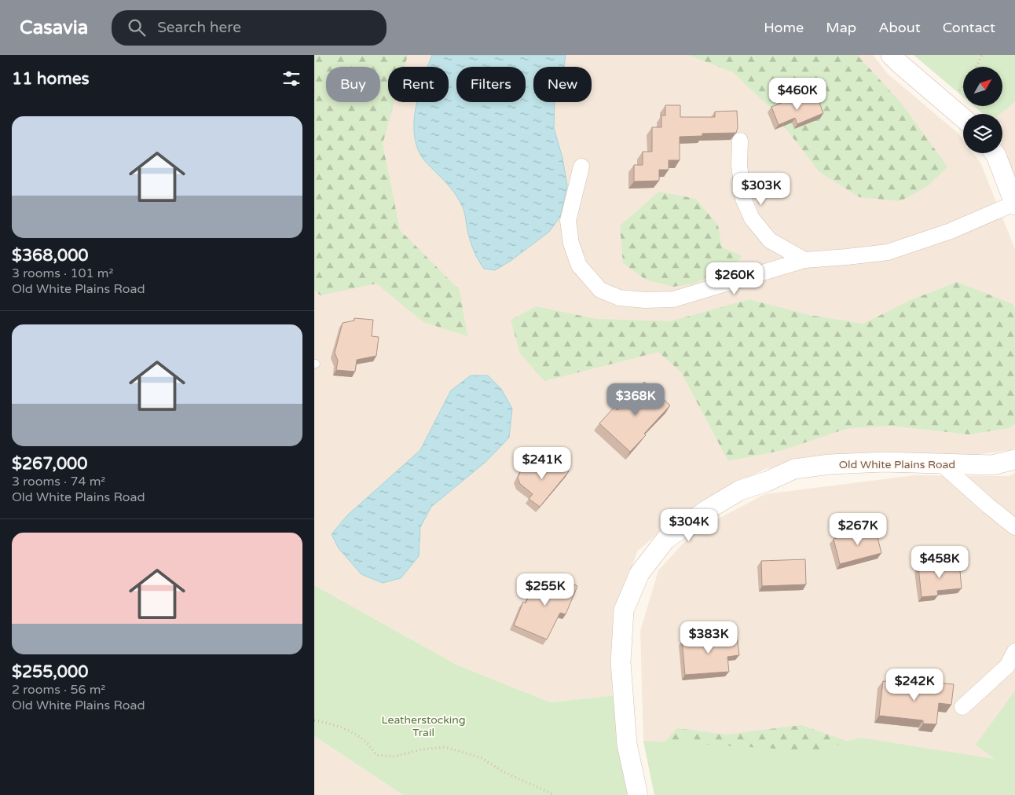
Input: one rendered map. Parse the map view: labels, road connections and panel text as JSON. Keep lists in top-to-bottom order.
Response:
{
  "streets": {
    "street": ["Old White Plains Road"]
  },
  "parks": ["Leatherstocking Trail"],
  "north": "top right",
  "page": {
    "header": "Casavia",
    "search": "Search here",
    "nav": [
      "Home",
      "Map",
      "About",
      "Contact"
    ],
    "heading": "11 homes",
    "chip": [
      "Buy",
      "Rent",
      "Filters",
      "New"
    ],
    "price": [
      "$460K",
      "$303K",
      "$260K",
      "$368K",
      "$241K",
      "$304K",
      "$267K",
      "$458K",
      "$255K",
      "$383K",
      "$242K"
    ],
    "list": [
      {
        "name": "$368,000",
        "note": "3 rooms · 101 m² · Old White Plains Road"
      },
      {
        "name": "$267,000",
        "note": "3 rooms · 74 m² · Old White Plains Road"
      },
      {
        "name": "$255,000",
        "note": "2 rooms · 56 m² · Old White Plains Road"
      }
    ]
  }
}
